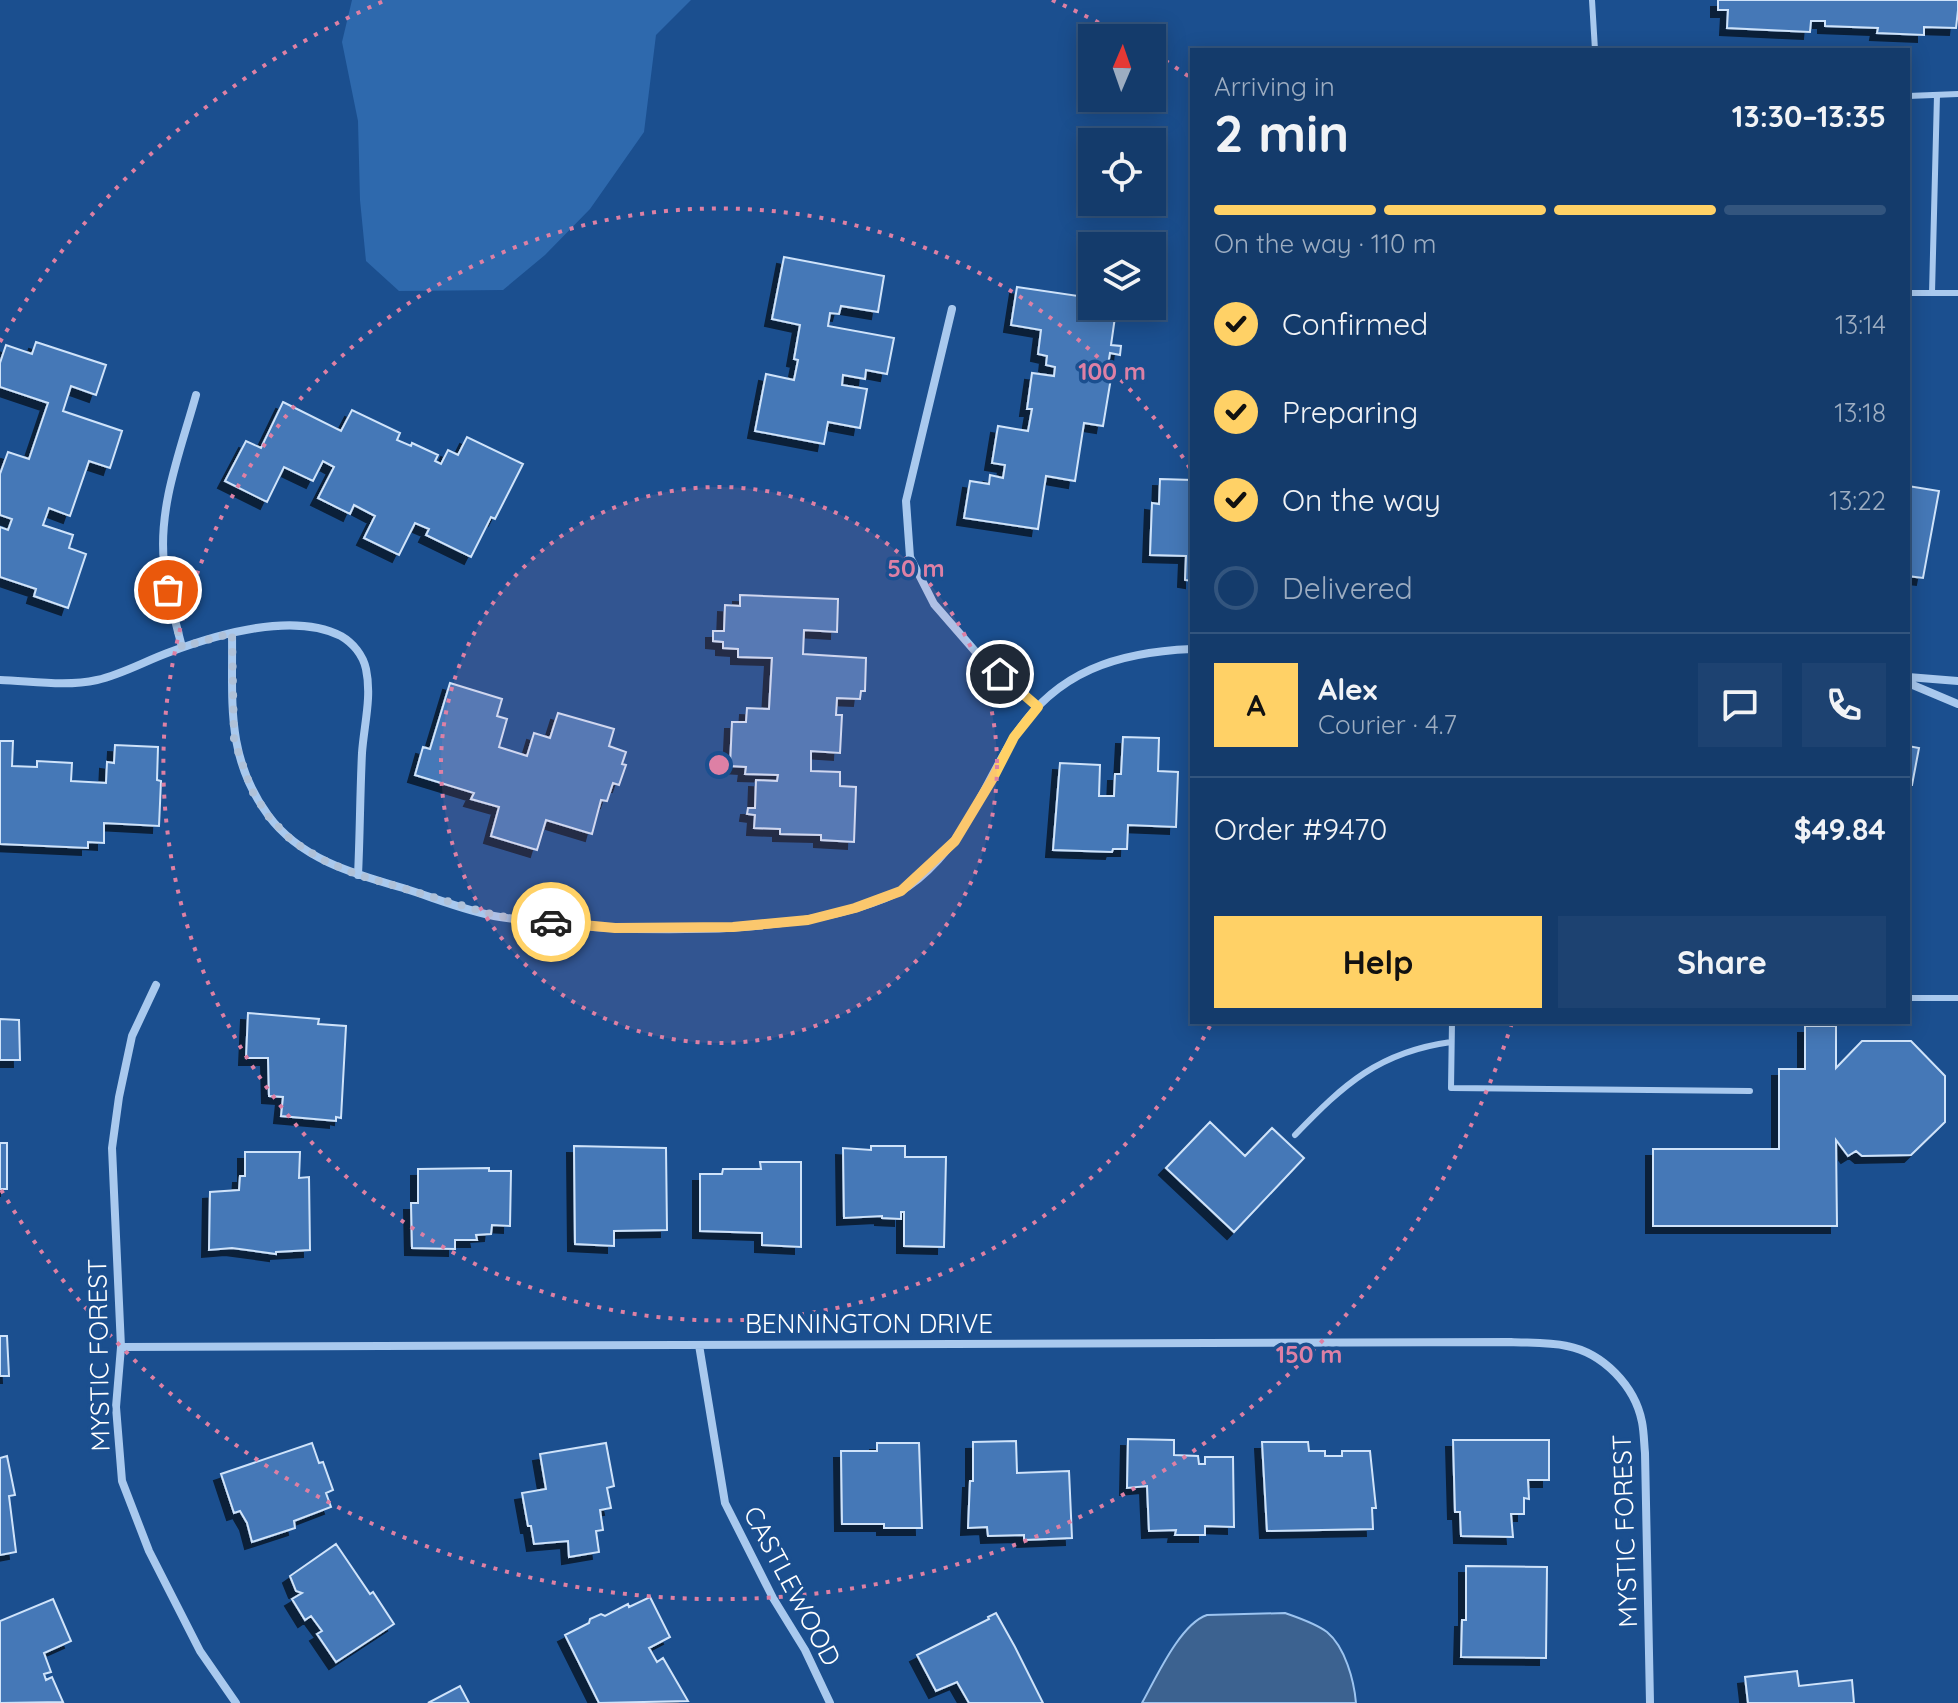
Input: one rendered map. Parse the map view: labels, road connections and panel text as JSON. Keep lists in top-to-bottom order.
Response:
{
  "streets": {
    "street": ["BENNINGTON DRIVE", "MYSTIC FOREST", "CASTLEWOOD"]
  },
  "crossings": [
    ["BENNINGTON DRIVE", "MYSTIC FOREST"],
    ["BENNINGTON DRIVE", "CASTLEWOOD"]
  ],
  "north": "top",
  "page": {
    "heading": ["2 min", "Arriving in", "13:30–13:35"],
    "panel": [
      "Alex",
      "Courier · 4.7",
      "Order #9470",
      "$49.84"
    ],
    "bar": "On the way · 110 m",
    "list": [
      ["Confirmed", "13:14"],
      ["Preparing", "13:18"],
      ["On the way", "13:22"],
      "Delivered"
    ],
    "round": "A",
    "buttons": ["Help", "Share"]
  },
  "rings": ["100 m", "50 m", "150 m"]
}
